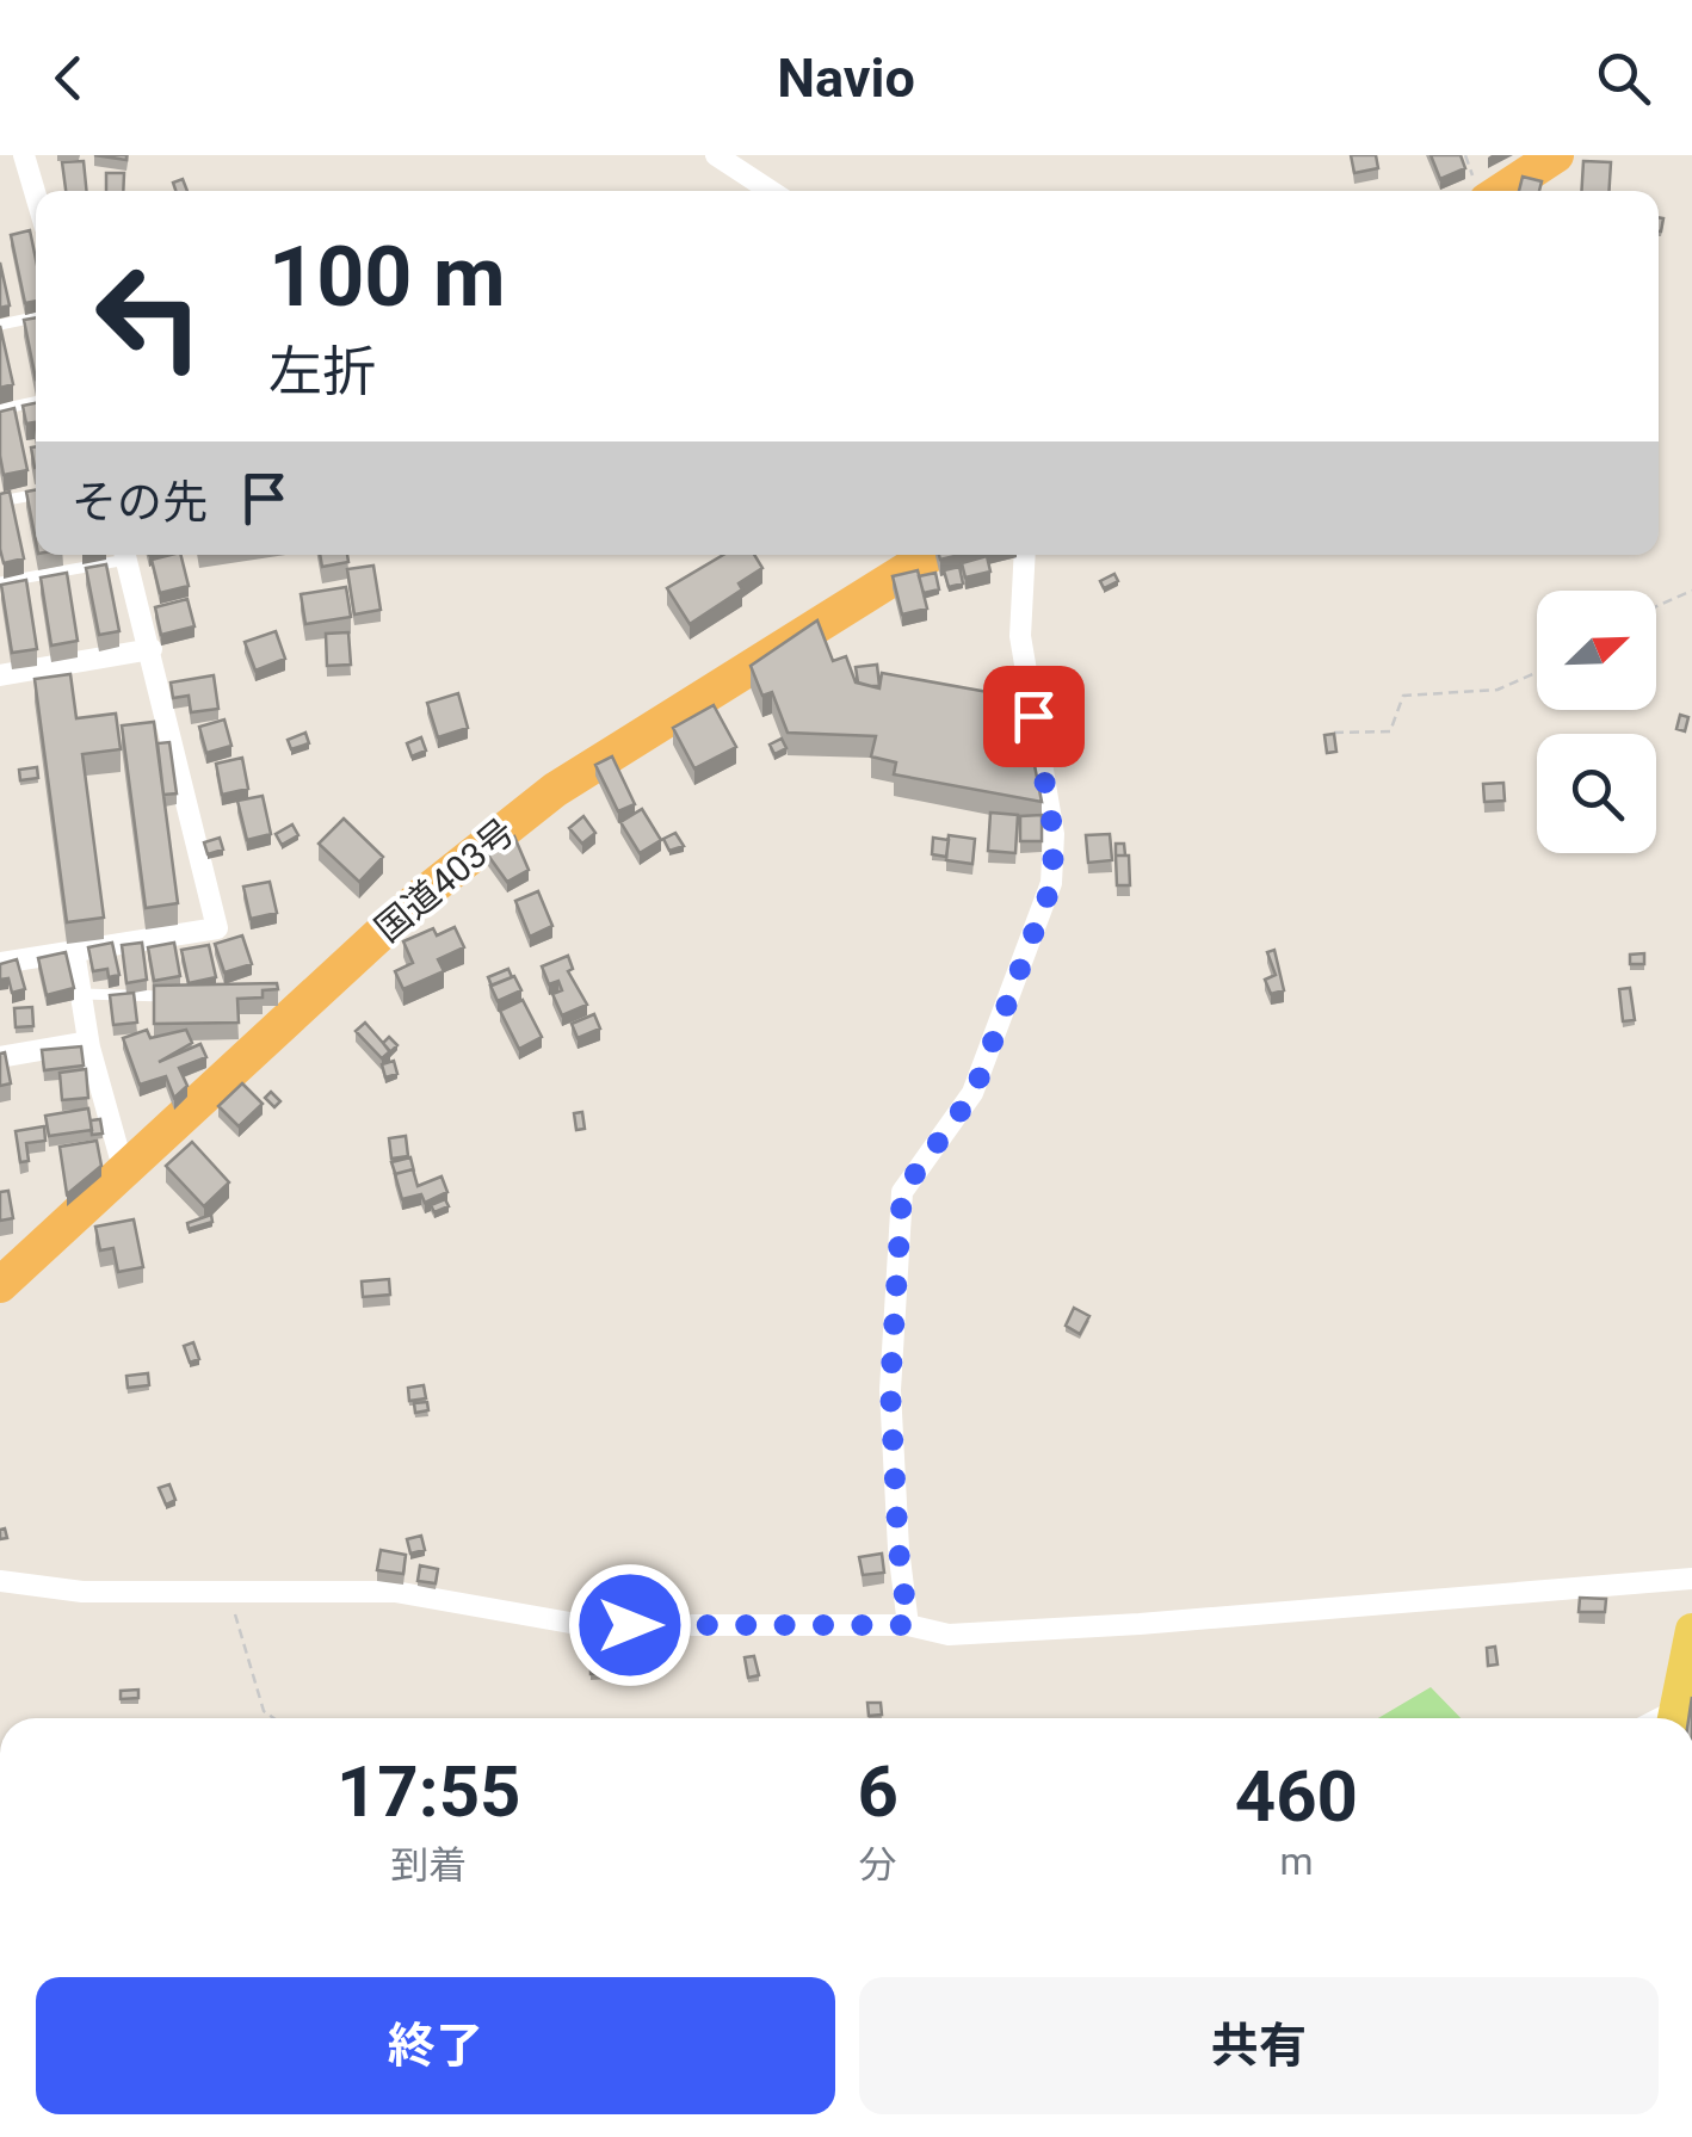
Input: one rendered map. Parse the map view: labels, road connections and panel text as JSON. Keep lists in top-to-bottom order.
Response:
{
  "streets": {
    "highway": ["国道403号"]
  },
  "north": "top right",
  "page": {
    "header": "Navio",
    "turn": ["100 m", "左折"],
    "then": "その先",
    "eta": [
      "17:55",
      "到着",
      "6",
      "分",
      "460",
      "m"
    ],
    "buttons": ["終了", "共有"]
  }
}
